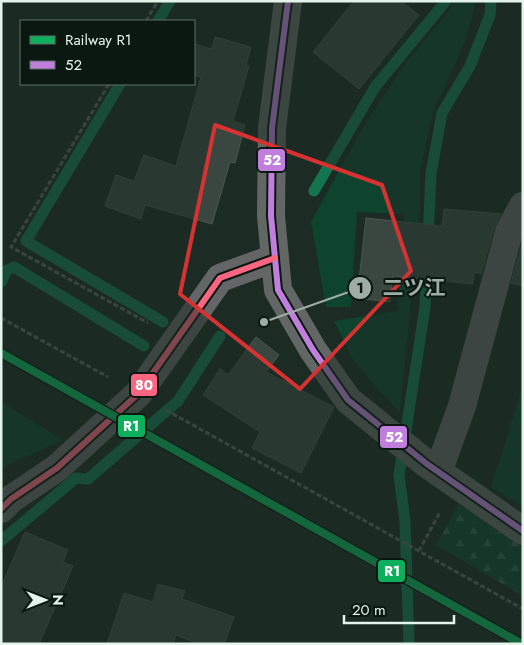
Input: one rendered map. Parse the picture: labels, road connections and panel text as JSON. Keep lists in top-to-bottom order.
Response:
{
  "places": ["二ツ江"],
  "lines": ["transit line 52", "transit line 80", "rail line R1"],
  "legend": ["Railway R1", "52"],
  "scale_bar": "20 m",
  "north": "right"
}
